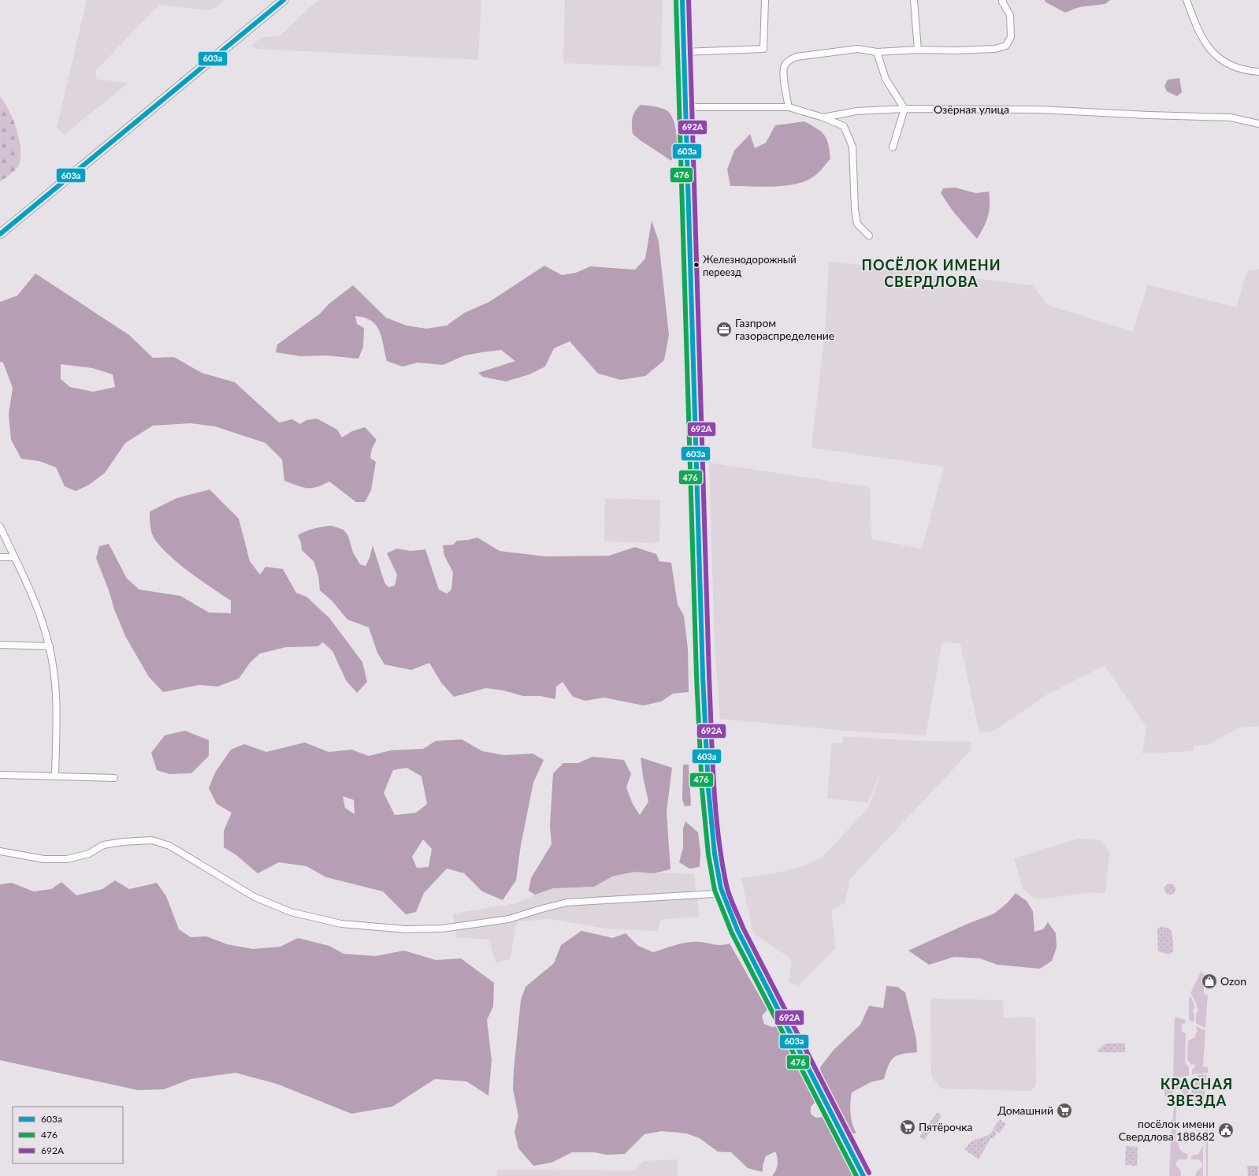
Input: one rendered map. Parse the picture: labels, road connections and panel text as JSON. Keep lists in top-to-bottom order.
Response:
{
  "streets": {
    "street": ["Озёрная улица"]
  },
  "districts": ["ПОСЁЛОК ИМЕНИ СВЕРДЛОВА", "КРАСНАЯ ЗВЕЗДА"],
  "places": {
    "other": ["Железнодорожный переезд"],
    "office": ["Газпром газораспределение"],
    "shop": ["Ozon"],
    "supermarket": ["Домашний", "Пятёрочка"],
    "public building": ["посёлок имени Свердлова 188682"]
  },
  "lines": ["transit line 603а", "transit line 476", "transit line 692А"],
  "legend": ["603а", "476", "692А"]
}
